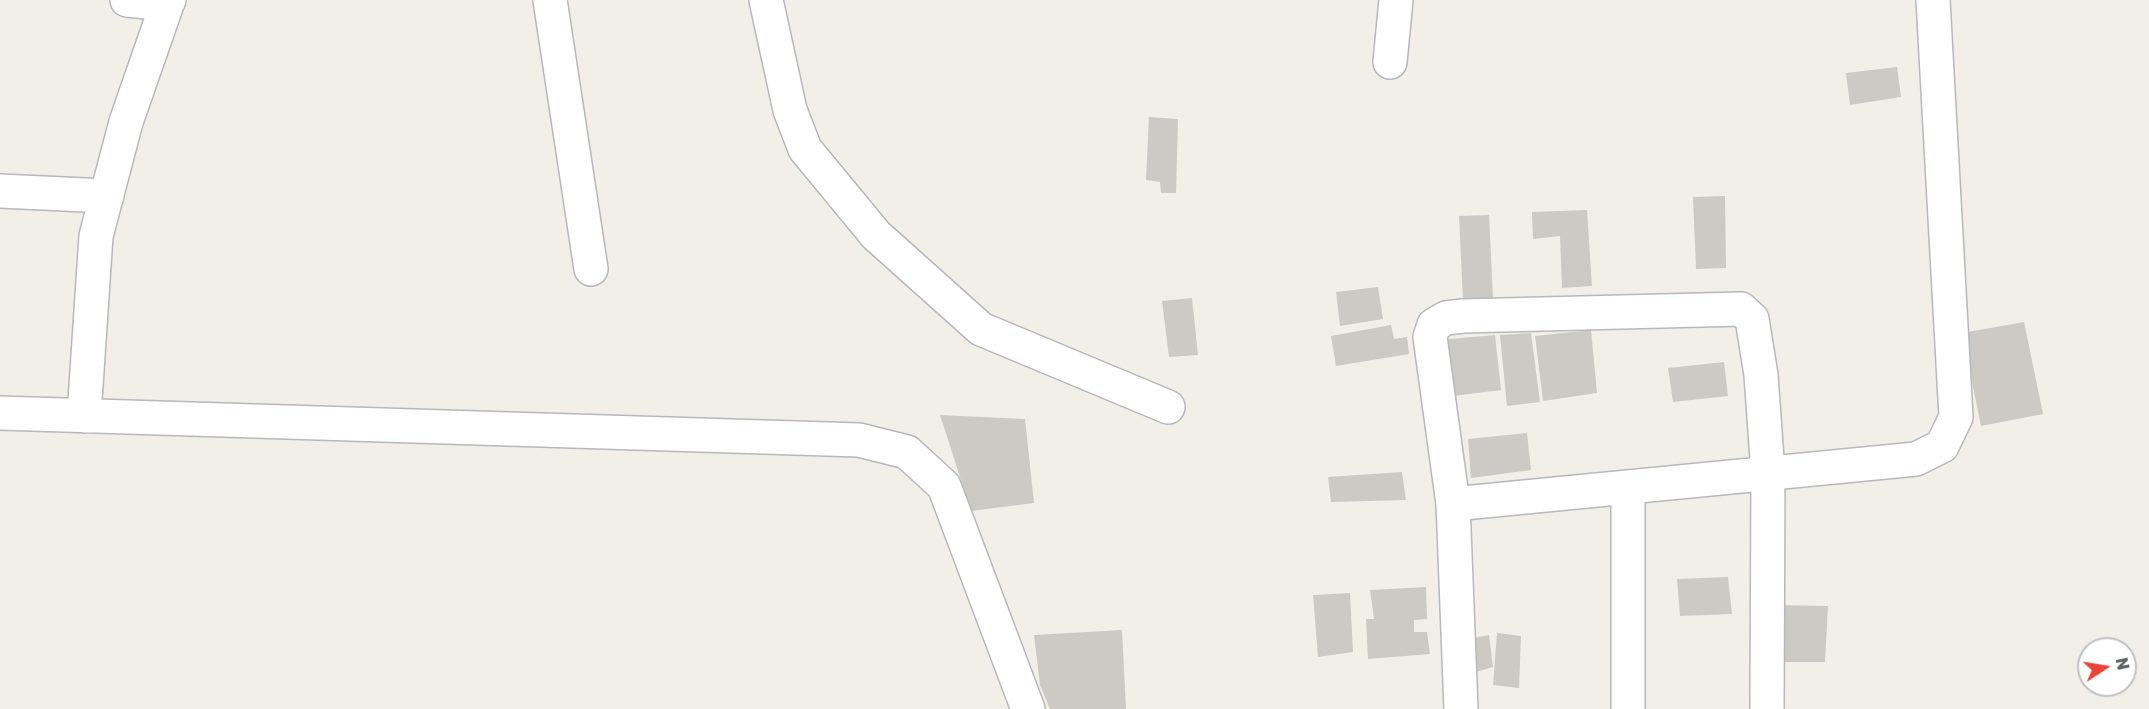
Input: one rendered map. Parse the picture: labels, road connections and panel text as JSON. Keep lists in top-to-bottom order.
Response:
{
  "north": "right"
}
